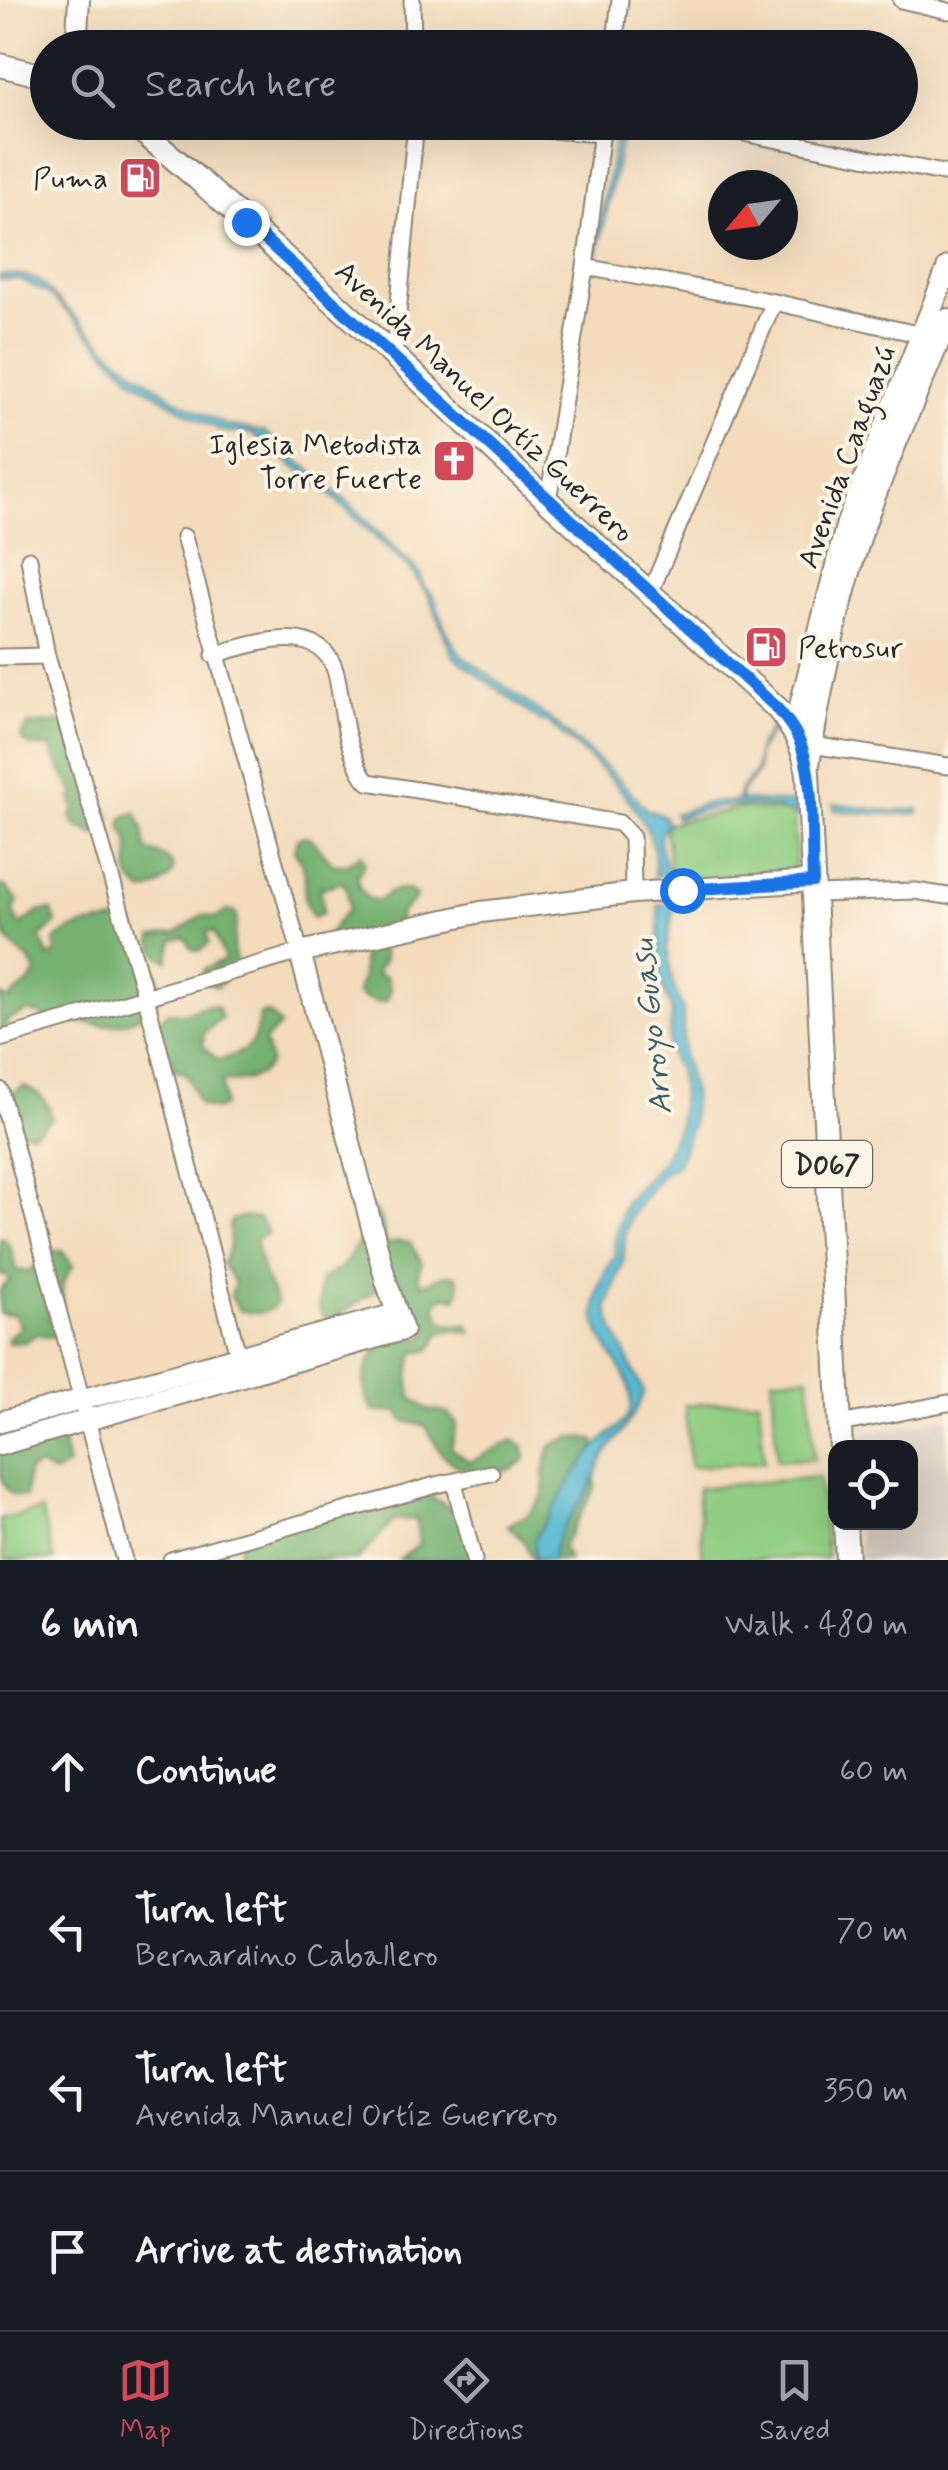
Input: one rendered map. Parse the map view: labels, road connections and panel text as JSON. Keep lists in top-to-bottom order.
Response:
{
  "streets": {
    "main road": ["Avenida Manuel Ortíz Guerrero", "Avenida Caaguazú", "D067"]
  },
  "crossings": [
    ["Avenida Manuel Ortíz Guerrero", "Avenida Caaguazú"],
    ["Avenida Manuel Ortíz Guerrero", "D067"],
    ["Avenida Caaguazú", "D067"]
  ],
  "water": ["Arroyo Guasu"],
  "places": {
    "fuel station": ["Puma", "Petrosur"],
    "church": ["Iglesia Metodista Torre Fuerte"]
  },
  "north": "bottom left",
  "page": {
    "search": "Search here",
    "heading": ["6 min", "Walk · 480 m"],
    "list": [
      ["Continue", "60 m"],
      ["Turn left", "Bernardino Caballero", "70 m"],
      ["Turn left", "Avenida Manuel Ortíz Guerrero", "350 m"],
      "Arrive at destination"
    ],
    "nav": ["Map", "Directions", "Saved"]
  }
}
